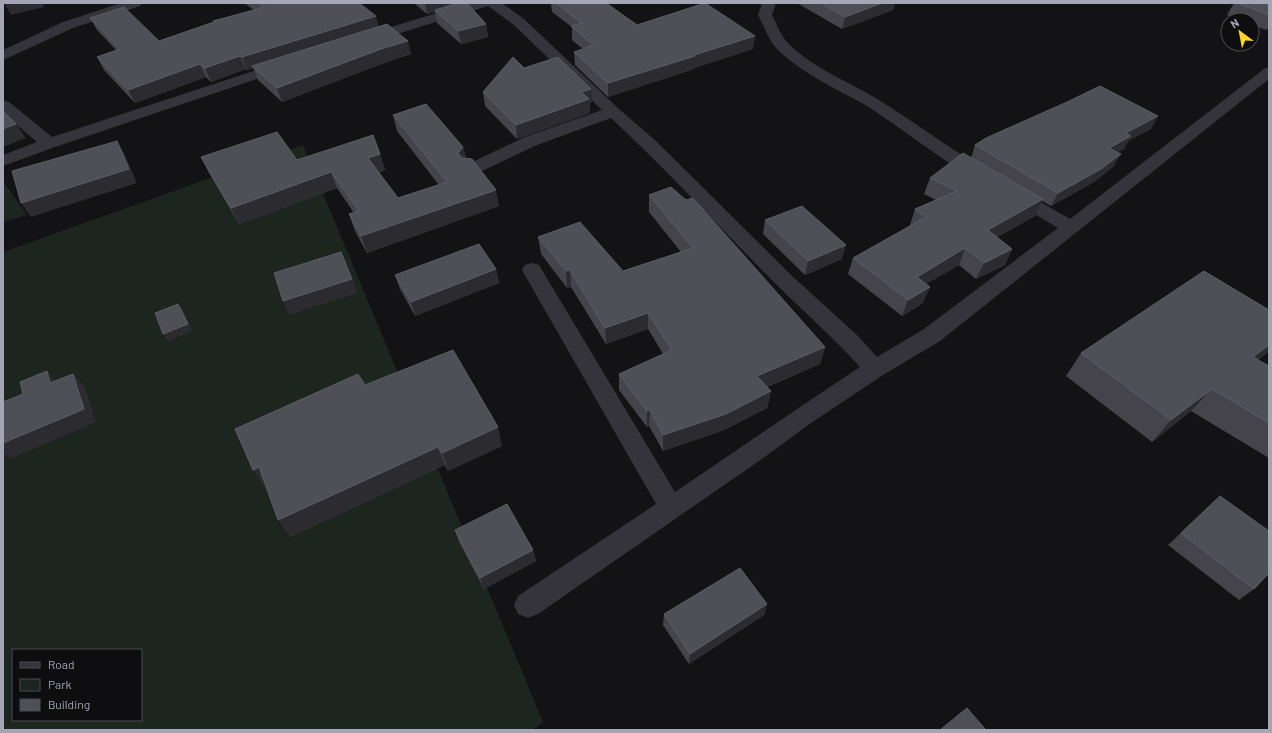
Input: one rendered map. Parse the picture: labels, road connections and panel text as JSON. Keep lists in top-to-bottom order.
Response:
{
  "legend": ["Road", "Park", "Building"],
  "north": "top left"
}
